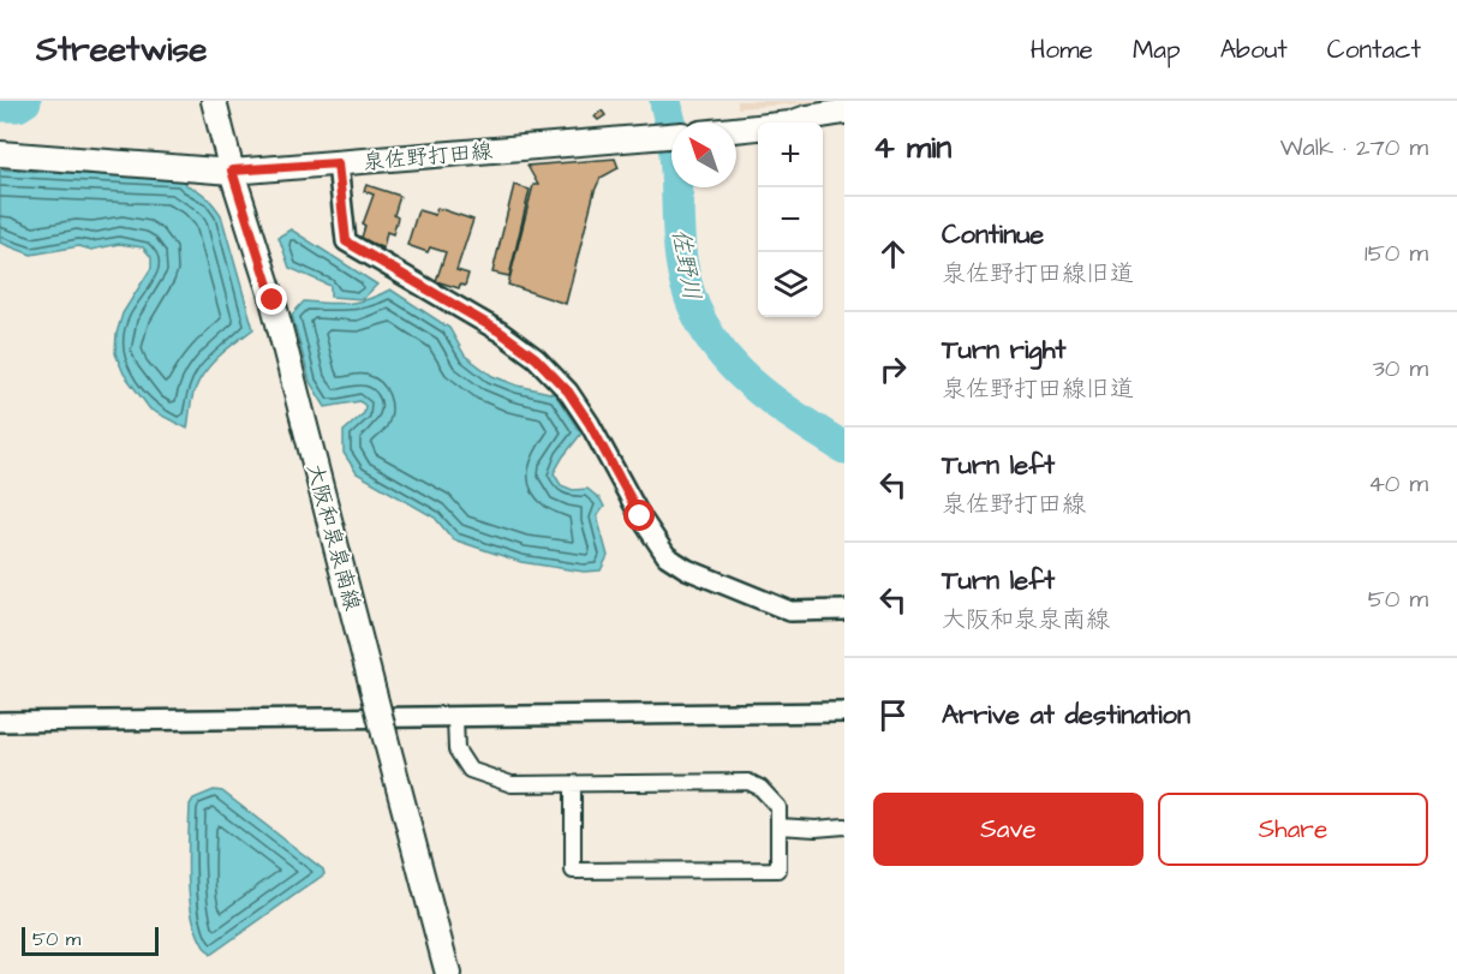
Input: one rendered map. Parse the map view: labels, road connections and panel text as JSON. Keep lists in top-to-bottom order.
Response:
{
  "streets": {
    "main road": ["泉佐野打田線", "大阪和泉泉南線"]
  },
  "crossings": [
    ["泉佐野打田線", "大阪和泉泉南線"]
  ],
  "water": ["佐野川"],
  "scale_bar": "50 m",
  "north": "top left",
  "page": {
    "header": "Streetwise",
    "nav": [
      "Home",
      "Map",
      "About",
      "Contact"
    ],
    "heading": ["4 min", "Walk · 270 m"],
    "map_buttons": ["+", "−"],
    "list": [
      ["Continue", "泉佐野打田線旧道", "150 m"],
      ["Turn right", "泉佐野打田線旧道", "30 m"],
      ["Turn left", "泉佐野打田線", "40 m"],
      ["Turn left", "大阪和泉泉南線", "50 m"],
      "Arrive at destination"
    ],
    "buttons": ["Save", "Share"],
    "scale": "50 m"
  }
}
